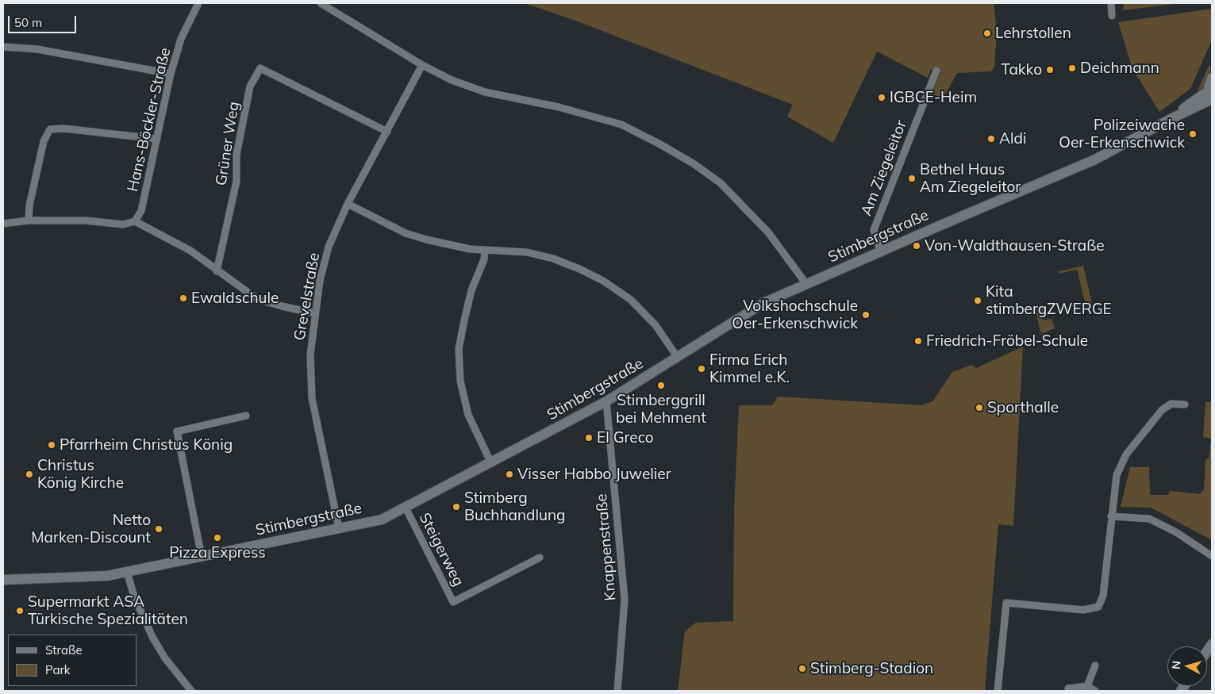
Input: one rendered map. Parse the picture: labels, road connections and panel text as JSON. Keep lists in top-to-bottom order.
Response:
{
  "streets": {
    "street": [
      "Hans-Böckler-Straße",
      "Grüner Weg",
      "Am Ziegeleitor",
      "Stimbergstraße",
      "Grevelstraße",
      "Knappenstraße",
      "Steigerweg"
    ]
  },
  "crossings": [
    ["Grüner Weg", "Grevelstraße"],
    ["Am Ziegeleitor", "Stimbergstraße"],
    ["Stimbergstraße", "Grevelstraße"],
    ["Stimbergstraße", "Knappenstraße"],
    ["Stimbergstraße", "Steigerweg"]
  ],
  "places": [
    "Lehrstollen",
    "Deichmann",
    "Takko",
    "IGBCE-Heim",
    "Polizeiwache Oer-Erkenschwick",
    "Aldi",
    "Bethel Haus Am Ziegeleitor",
    "Von-Waldthausen-Straße",
    "Ewaldschule",
    "Kita stimbergZWERGE",
    "Volkshochschule Oer-Erkenschwick",
    "Friedrich-Fröbel-Schule",
    "Firma Erich Kimmel e.K.",
    "Stimberggrill bei Mehment",
    "Sporthalle",
    "El Greco",
    "Pfarrheim Christus König",
    "Christus König Kirche",
    "Visser Habbo Juwelier",
    "Stimberg Buchhandlung",
    "Netto Marken-Discount",
    "Pizza Express",
    "Supermarkt ASA Türkische Spezialitäten",
    "Stimberg-Stadion"
  ],
  "legend": ["Straße", "Park"],
  "scale_bar": "50 m",
  "north": "left"
}
